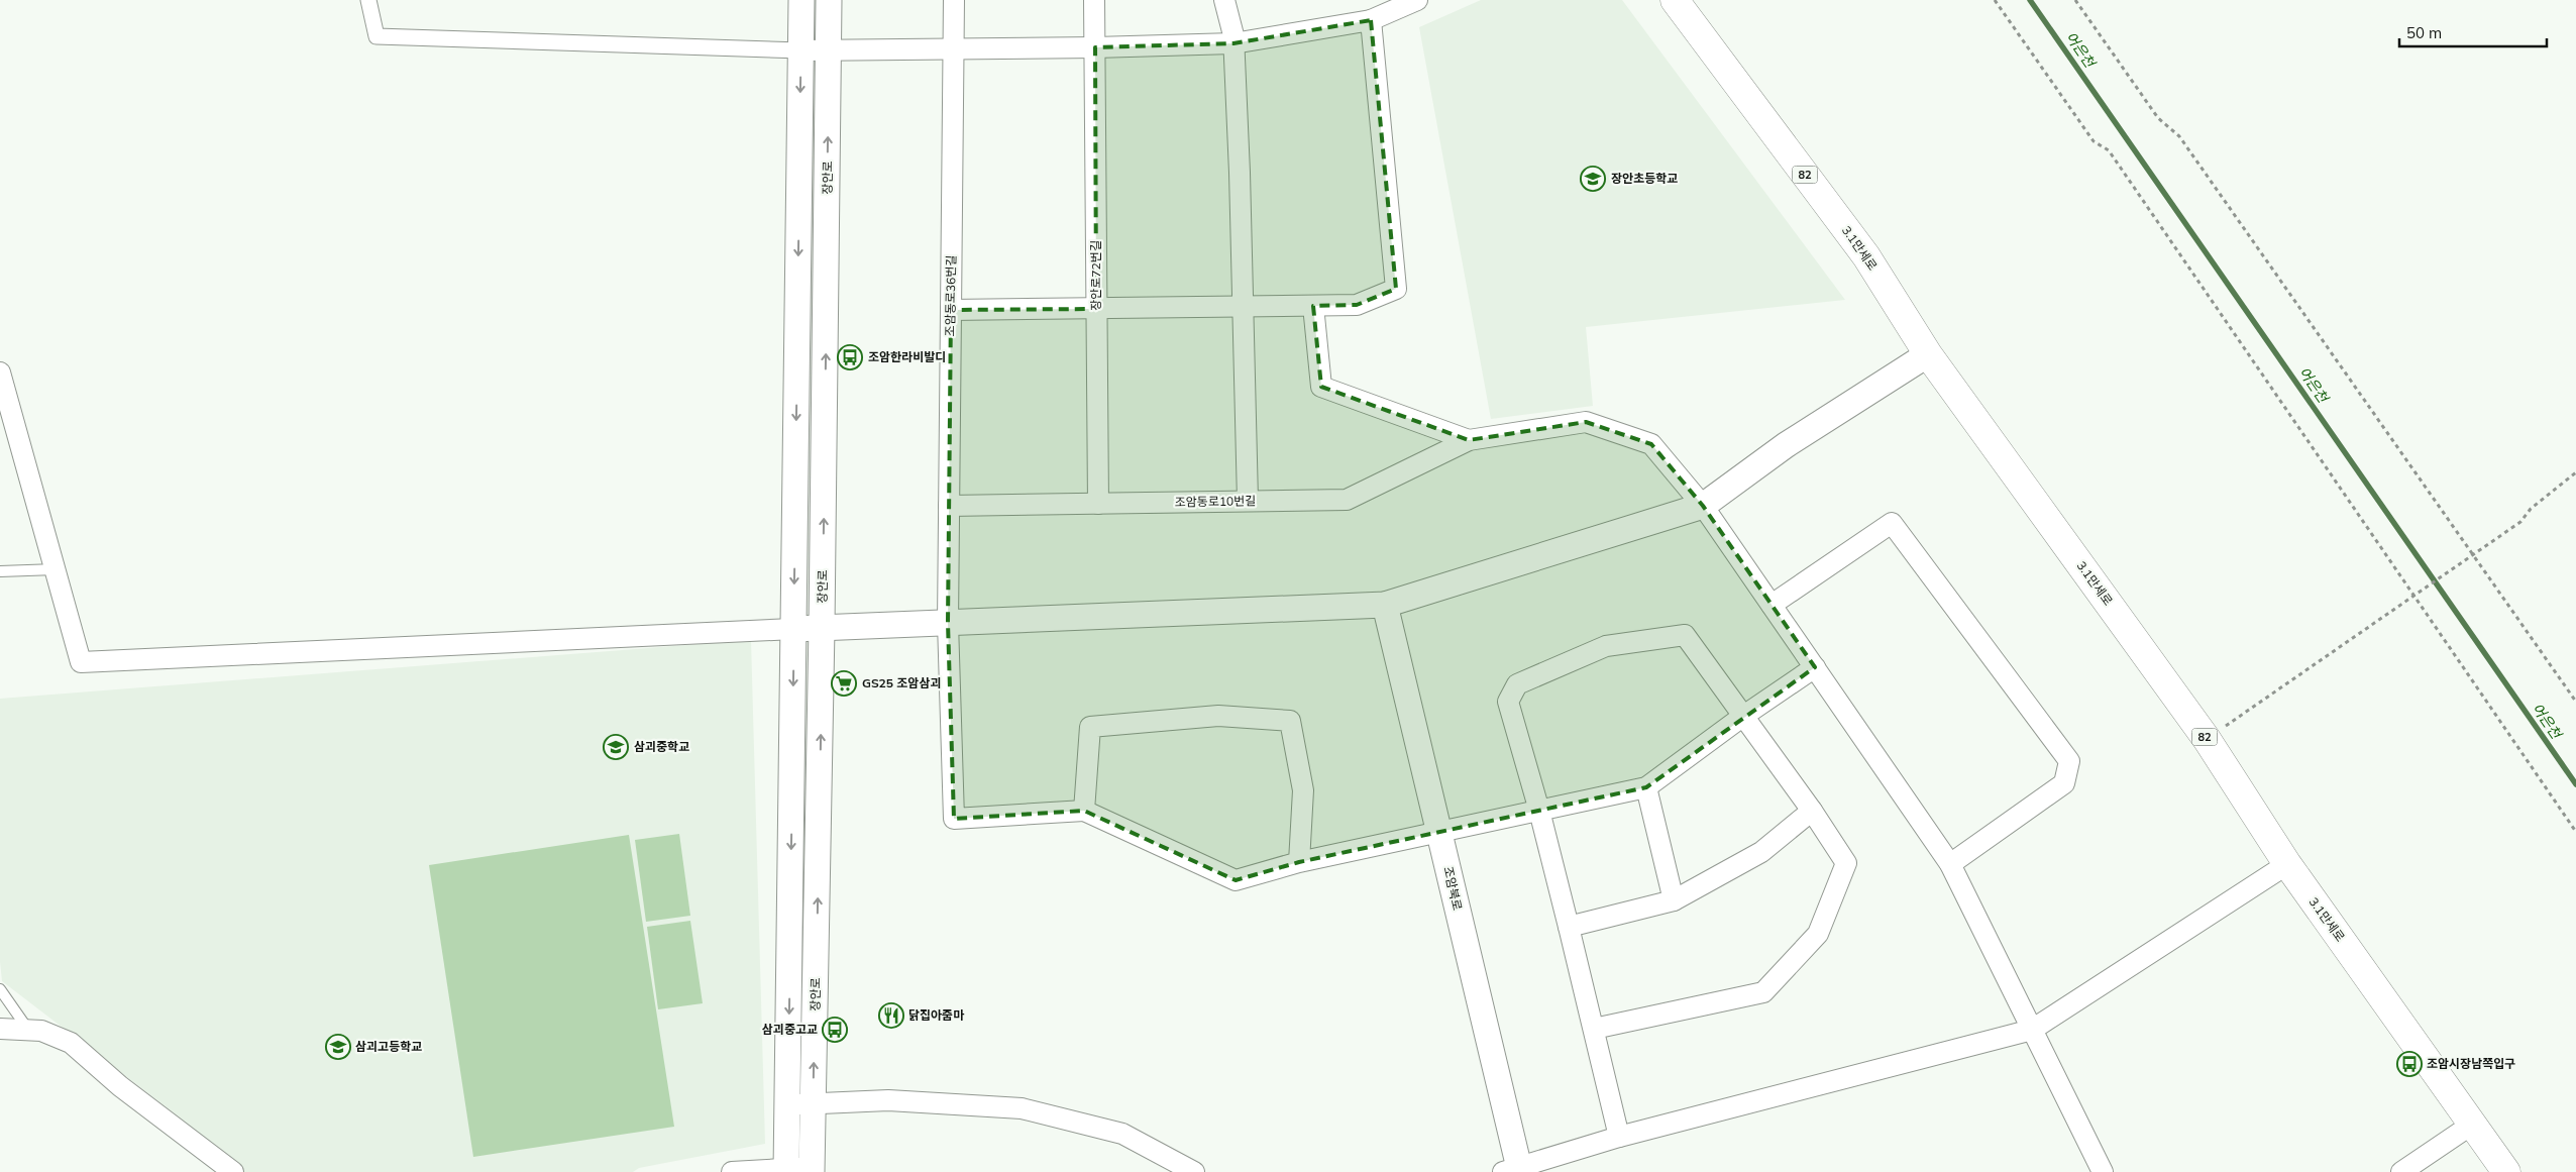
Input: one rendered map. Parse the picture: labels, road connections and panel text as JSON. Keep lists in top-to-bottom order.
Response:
{
  "streets": {
    "main road": ["82", "3.1만세로"],
    "street": [
      "장안로",
      "장안로72번길",
      "조암동로36번길",
      "조암동로10번길",
      "조암북로"
    ]
  },
  "crossings": [
    ["장안로72번길", "조암동로10번길"],
    ["조암동로36번길", "조암동로10번길"]
  ],
  "water": ["어은천"],
  "places": {
    "school or university": ["장안초등학교", "삼괴중학교", "삼괴고등학교"],
    "bus stop": ["조암한라비발디", "삼괴중고교", "조암시장남쪽입구"],
    "supermarket": ["GS25 조암삼괴"],
    "restaurant": ["닭집아줌마"]
  },
  "scale_bar": "50 m"
}
